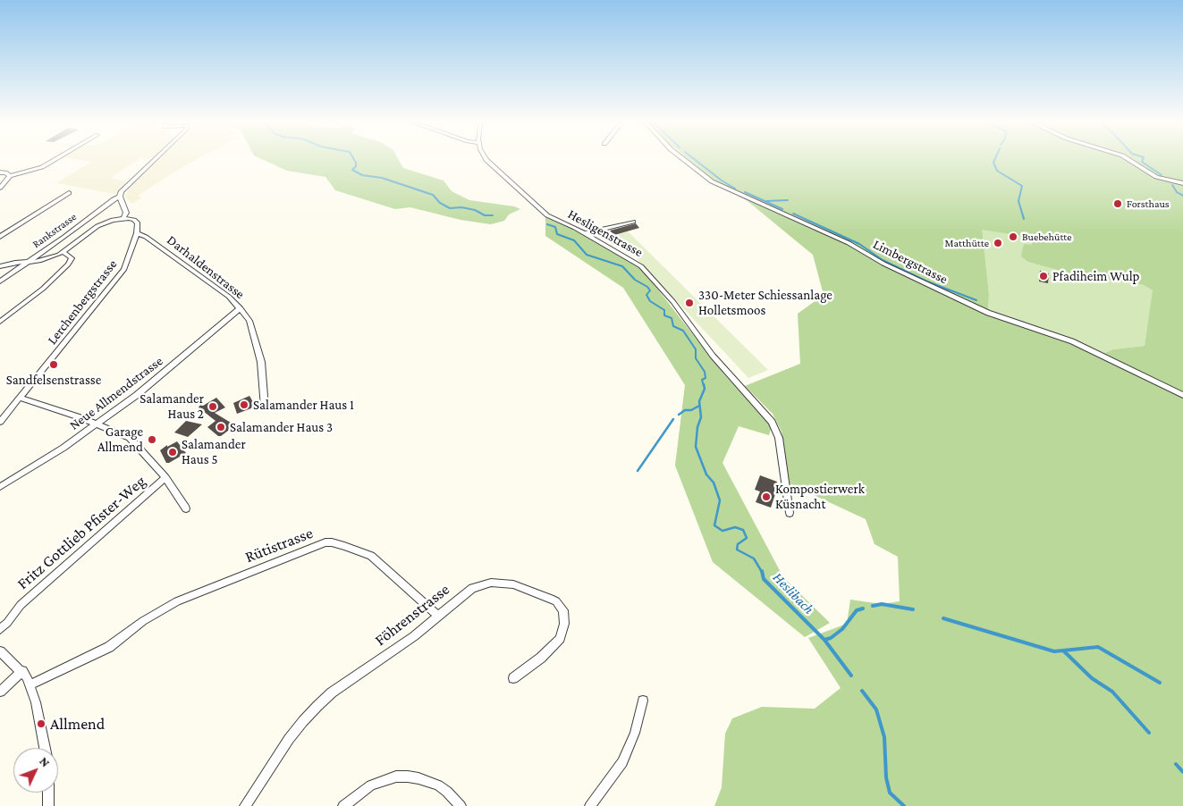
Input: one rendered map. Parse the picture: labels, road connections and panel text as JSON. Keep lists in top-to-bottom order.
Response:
{
  "streets": {
    "street": [
      "Rankstrasse",
      "Hesligenstrasse",
      "Limbergstrasse",
      "Darhaldenstrasse",
      "Lerchenbergstrasse",
      "Neue Allmendstrasse",
      "Fritz Gottlieb Pfister-Weg",
      "Rütistrasse",
      "Föhrenstrasse"
    ]
  },
  "crossings": [
    ["Darhaldenstrasse", "Lerchenbergstrasse"],
    ["Darhaldenstrasse", "Neue Allmendstrasse"],
    ["Rütistrasse", "Föhrenstrasse"]
  ],
  "water": ["Heslibach"],
  "places": [
    "Forsthaus",
    "Buebehütte",
    "Matthütte",
    "Pfadiheim Wulp",
    "330-Meter Schiessanlage Holletsmoos",
    "Sandfelsenstrasse",
    "Salamander Haus 1",
    "Salamander Haus 2",
    "Salamander Haus 3",
    "Garage Allmend",
    "Salamander Haus 5",
    "Kompostierwerk Küsnacht",
    "Allmend"
  ],
  "north": "top right"
}
